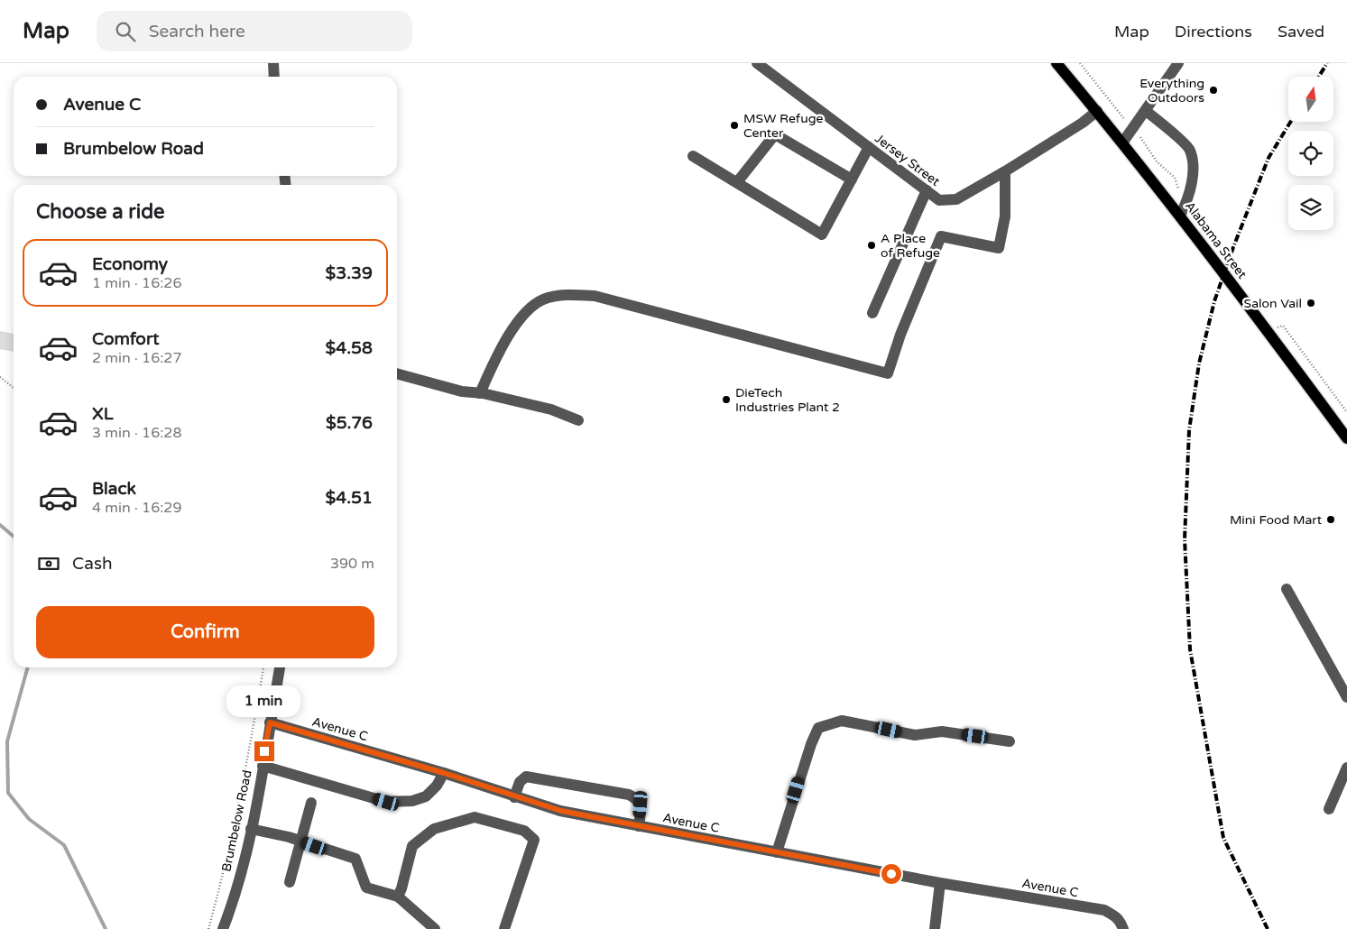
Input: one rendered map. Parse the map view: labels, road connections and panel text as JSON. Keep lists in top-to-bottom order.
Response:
{
  "streets": {
    "main road": ["Alabama Street"],
    "street": ["Jersey Street", "Avenue C", "Brumbelow Road"]
  },
  "crossings": [
    ["Jersey Street", "Alabama Street"],
    ["Avenue C", "Brumbelow Road"]
  ],
  "places": [
    "Everything Outdoors",
    "MSW Refuge Center",
    "A Place of Refuge",
    "Salon Vail",
    "DieTech Industries Plant 2",
    "Mini Food Mart"
  ],
  "north": "top",
  "page": {
    "header": "Map",
    "search": "Search here",
    "nav": ["Map", "Directions", "Saved"],
    "banner": ["Avenue C", "Brumbelow Road"],
    "heading": "Choose a ride",
    "list": [
      {
        "name": "Economy",
        "note": "1 min · 16:26",
        "value": "$3.39"
      },
      {
        "name": "Comfort",
        "note": "2 min · 16:27",
        "value": "$4.58"
      },
      {
        "name": "XL",
        "note": "3 min · 16:28",
        "value": "$5.76"
      },
      {
        "name": "Black",
        "note": "4 min · 16:29",
        "value": "$4.51"
      }
    ],
    "pay": ["Cash", "390 m"],
    "buttons": "Confirm",
    "bubble": "1 min"
  }
}
